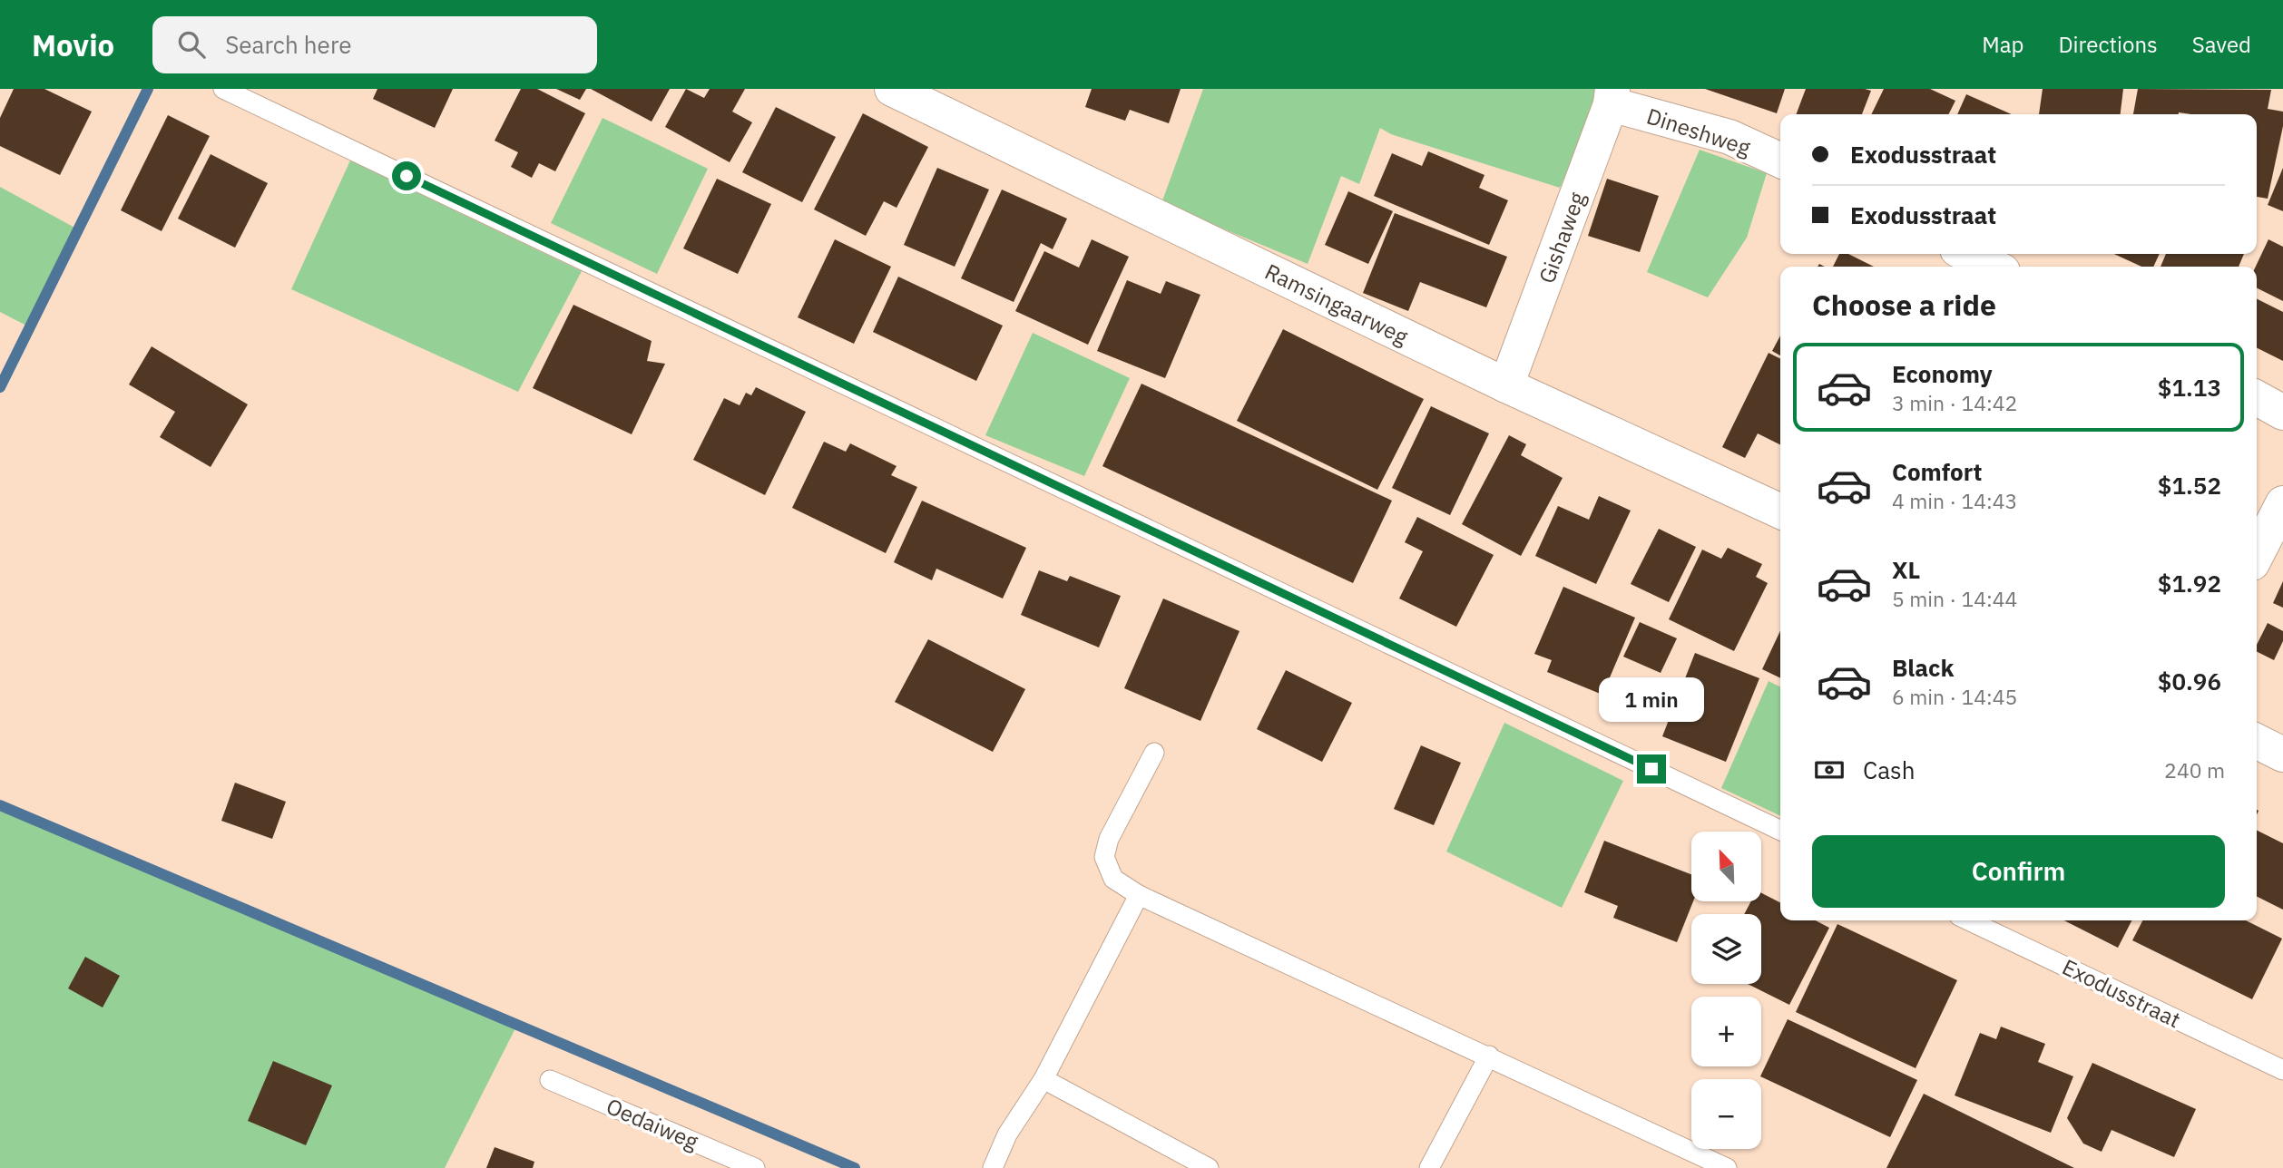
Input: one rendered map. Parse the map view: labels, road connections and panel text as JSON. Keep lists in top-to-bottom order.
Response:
{
  "streets": {
    "street": ["Dineshweg", "Gishaweg", "Ramsingaarweg"],
    "lane": ["Exodusstraat", "Oedaiweg"]
  },
  "crossings": [
    ["Dineshweg", "Gishaweg"],
    ["Gishaweg", "Ramsingaarweg"]
  ],
  "north": "top left",
  "page": {
    "header": "Movio",
    "search": "Search here",
    "nav": ["Map", "Directions", "Saved"],
    "banner": ["Exodusstraat", "Exodusstraat"],
    "heading": "Choose a ride",
    "list": [
      {
        "name": "Economy",
        "note": "3 min · 14:42",
        "value": "$1.13"
      },
      {
        "name": "Comfort",
        "note": "4 min · 14:43",
        "value": "$1.52"
      },
      {
        "name": "XL",
        "note": "5 min · 14:44",
        "value": "$1.92"
      },
      {
        "name": "Black",
        "note": "6 min · 14:45",
        "value": "$0.96"
      }
    ],
    "bubble": "1 min",
    "pay": ["Cash", "240 m"],
    "buttons": "Confirm",
    "map_buttons": ["+", "−"]
  }
}
